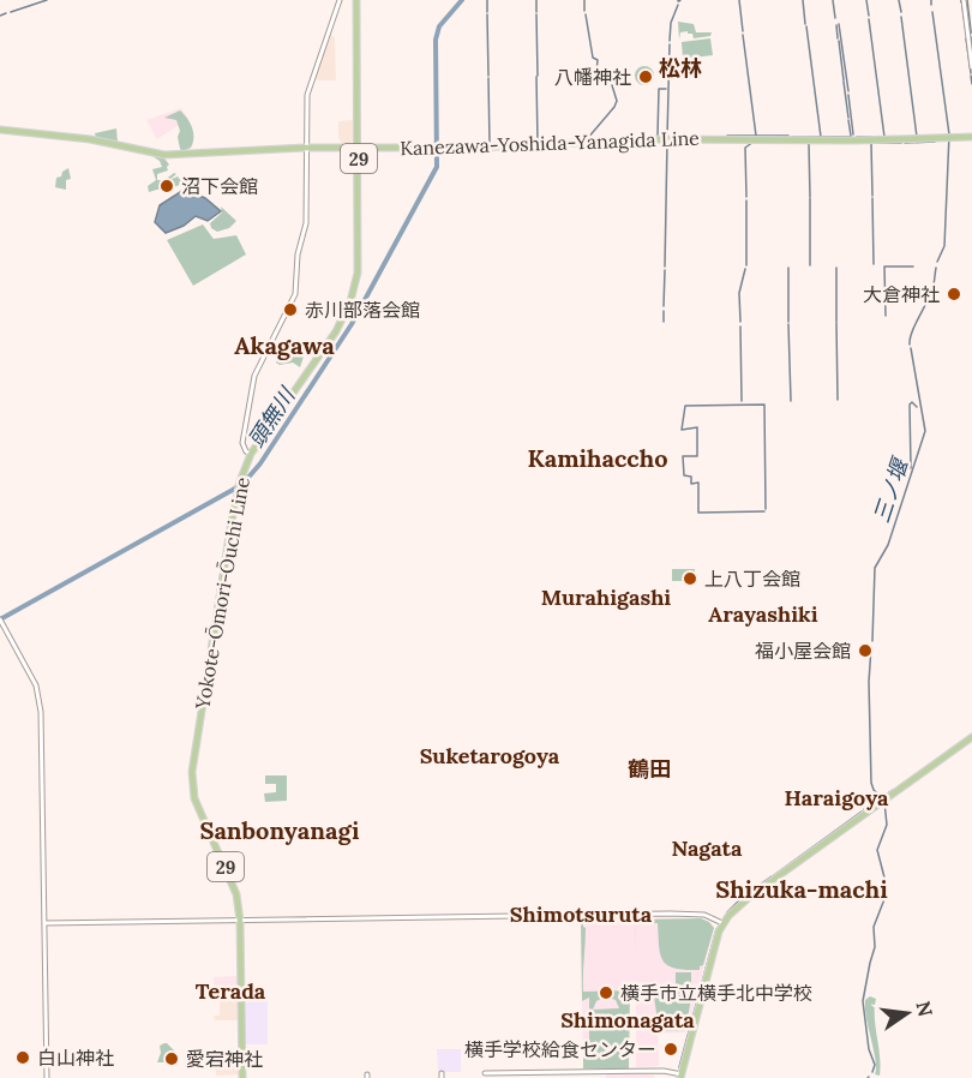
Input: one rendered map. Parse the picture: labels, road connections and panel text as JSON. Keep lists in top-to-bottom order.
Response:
{
  "streets": {
    "main road": ["Kanezawa-Yoshida-Yanagida Line", "29", "Yokote-Ōmori-Ōuchi Line"]
  },
  "crossings": [
    ["Kanezawa-Yoshida-Yanagida Line", "Yokote-Ōmori-Ōuchi Line"]
  ],
  "districts": [
    "松林",
    "Akagawa",
    "Kamihaccho",
    "Murahigashi",
    "Arayashiki",
    "Suketarogoya",
    "鶴田",
    "Haraigoya",
    "Sanbonyanagi",
    "Nagata",
    "Shizuka-machi",
    "Shimotsuruta",
    "Terada",
    "Shimonagata"
  ],
  "water": ["頭無川", "三ノ堰"],
  "places": [
    "八幡神社",
    "沼下会館",
    "大倉神社",
    "赤川部落会館",
    "上八丁会館",
    "福小屋会館",
    "横手市立横手北中学校",
    "横手学校給食センター",
    "白山神社",
    "愛宕神社"
  ],
  "north": "right"
}
